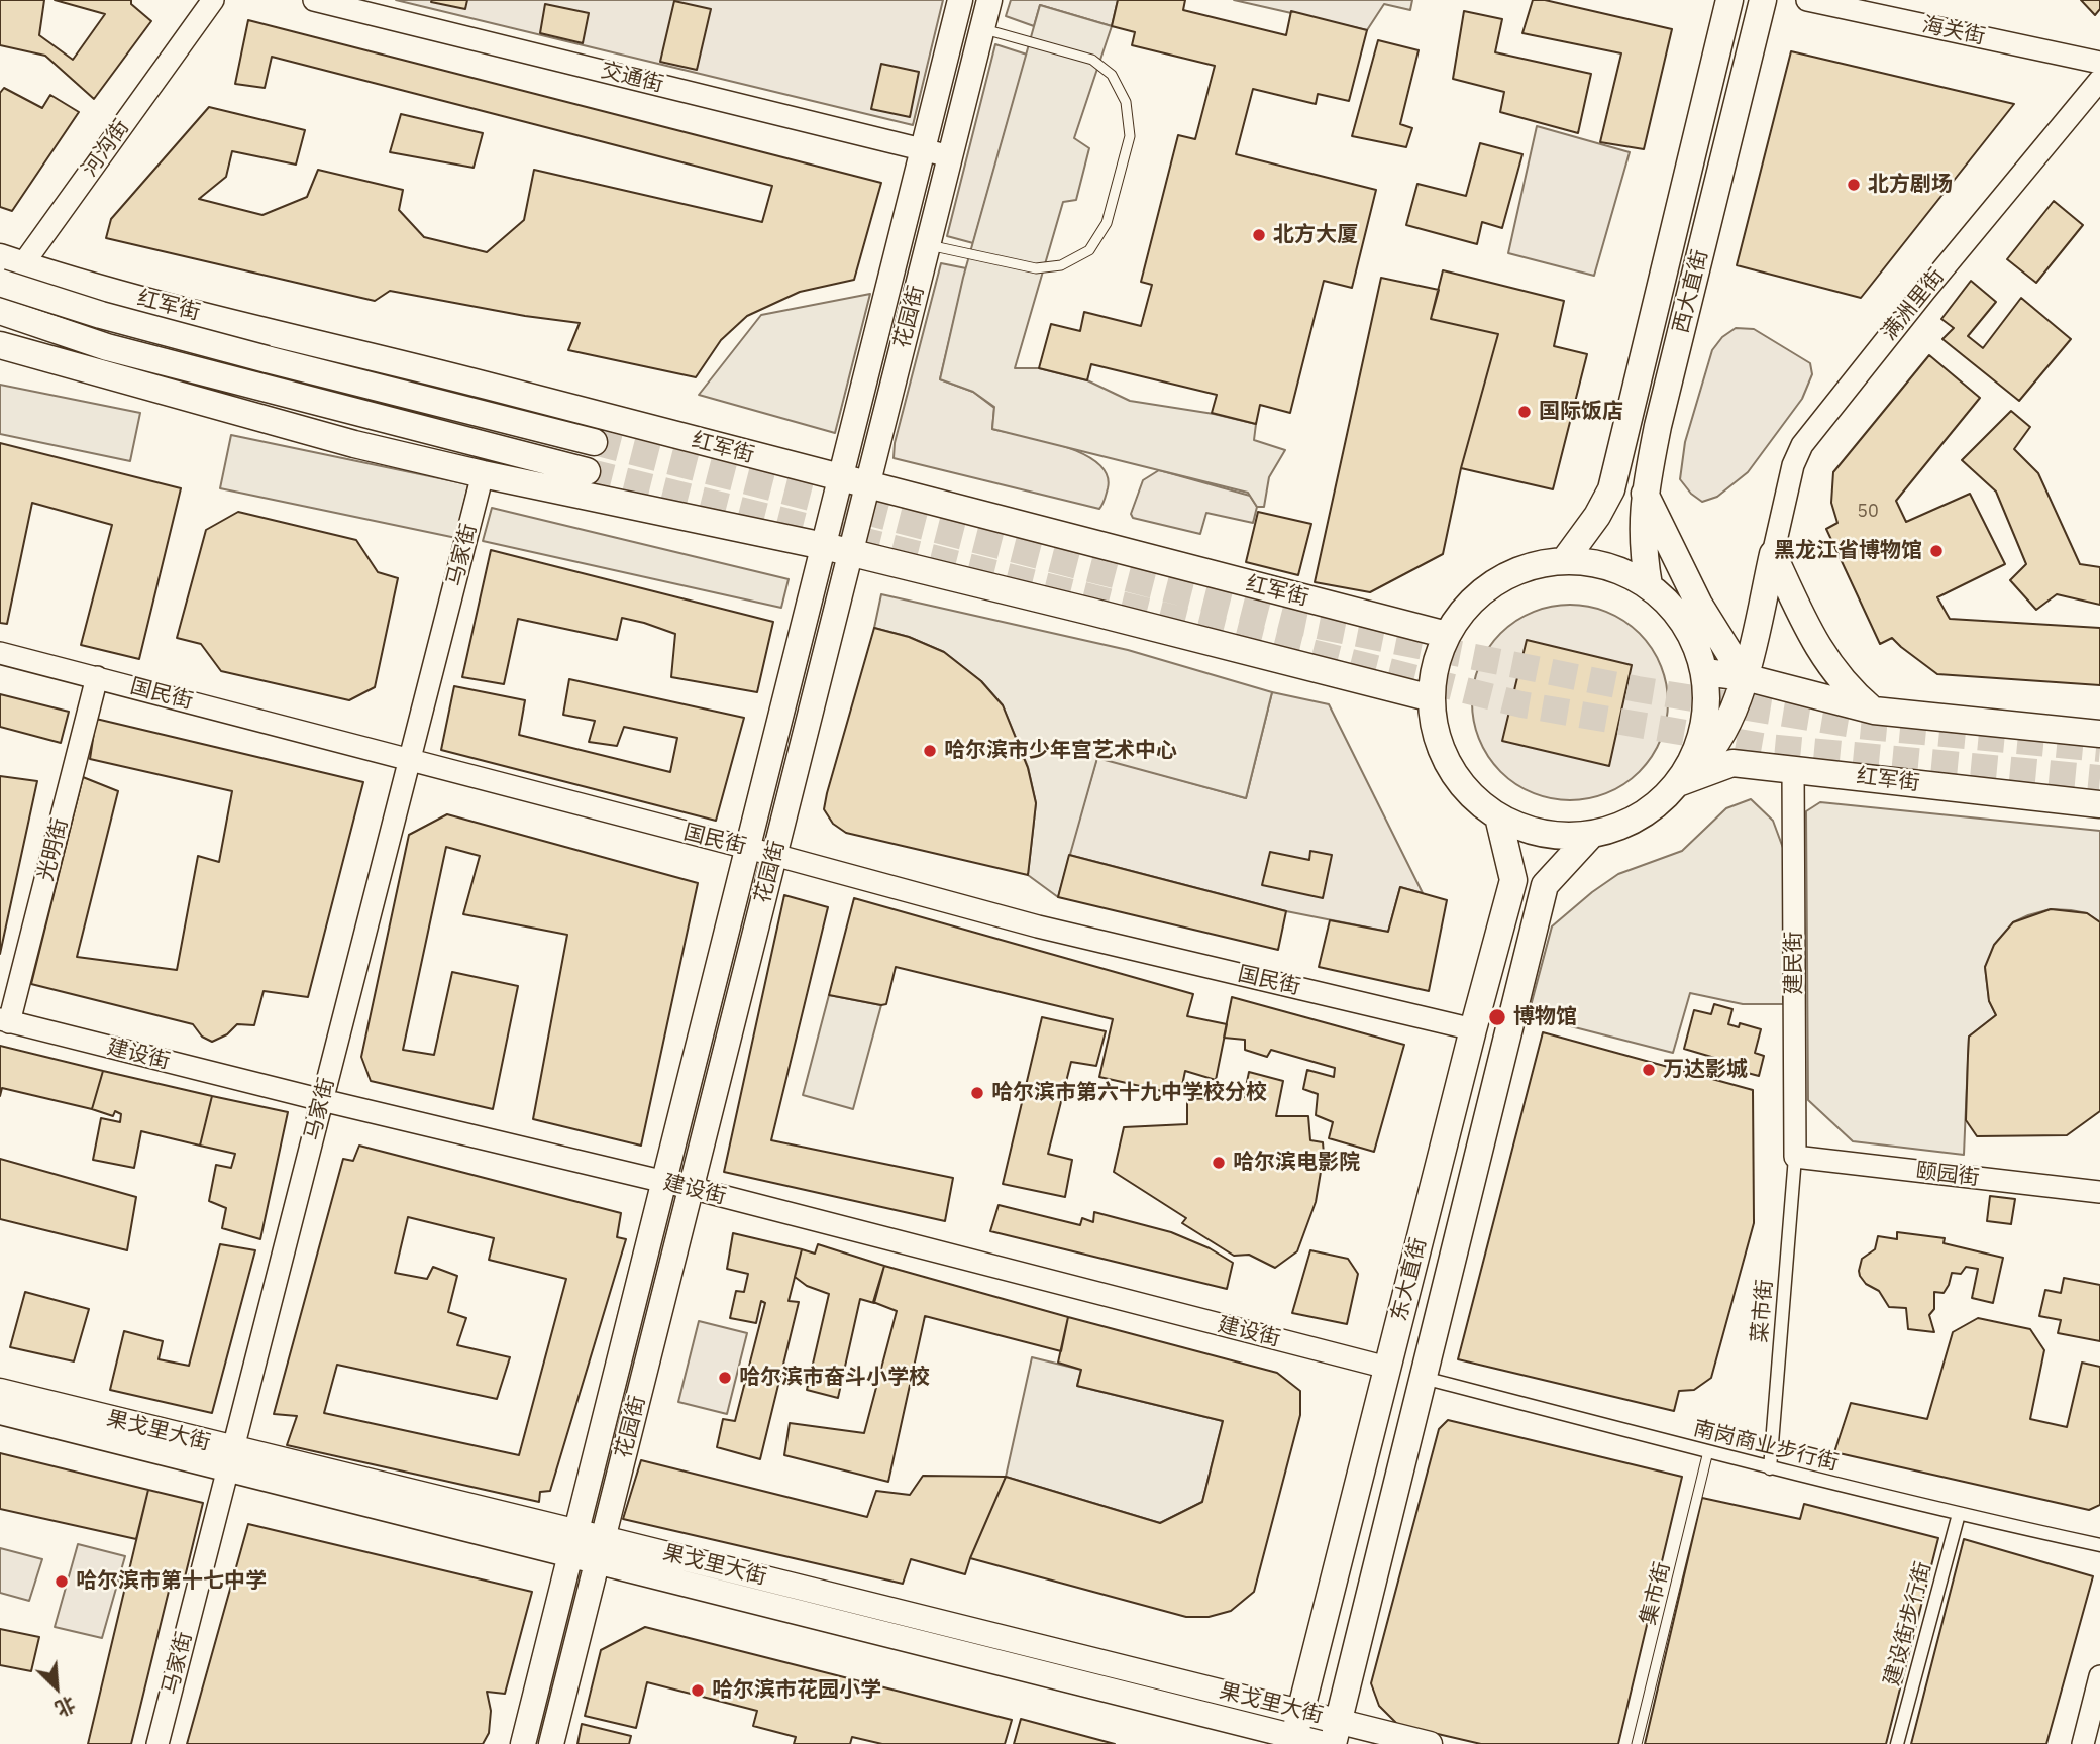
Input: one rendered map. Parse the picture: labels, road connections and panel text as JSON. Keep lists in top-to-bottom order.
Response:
{
  "streets": {
    "main road": [
      "西大直街",
      "红军街",
      "花园街",
      "东大直街",
      "果戈里大街"
    ],
    "street": [
      "海关街",
      "交通街",
      "河沟街",
      "满洲里街",
      "马家街",
      "国民街",
      "光明街",
      "建民街",
      "建设街",
      "颐园街",
      "菜市街",
      "南岗商业步行街",
      "建设街步行街"
    ],
    "lane": ["集市街"]
  },
  "crossings": [
    ["交通街", "花园街"],
    ["河沟街", "红军街"],
    ["红军街", "花园街"],
    ["红军街", "建民街"],
    ["花园街", "国民街"],
    ["花园街", "建设街"],
    ["花园街", "果戈里大街"],
    ["马家街", "国民街"],
    ["马家街", "建设街"],
    ["马家街", "果戈里大街"],
    ["国民街", "光明街"],
    ["国民街", "东大直街"],
    ["光明街", "建设街"],
    ["建民街", "颐园街"],
    ["建民街", "菜市街"],
    ["建设街", "东大直街"],
    ["颐园街", "菜市街"],
    ["东大直街", "果戈里大街"],
    ["东大直街", "南岗商业步行街"],
    ["菜市街", "南岗商业步行街"],
    ["南岗商业步行街", "集市街"],
    ["南岗商业步行街", "建设街步行街"]
  ],
  "places": [
    "北方剧场",
    "北方大厦",
    "国际饭店",
    "黑龙江省博物馆",
    "哈尔滨市少年宫艺术中心",
    "博物馆",
    "万达影城",
    "哈尔滨市第六十九中学校分校",
    "哈尔滨电影院",
    "哈尔滨市奋斗小学校",
    "哈尔滨市第十七中学",
    "哈尔滨市花园小学"
  ],
  "house_numbers": ["50"],
  "north": "bottom right"
}
